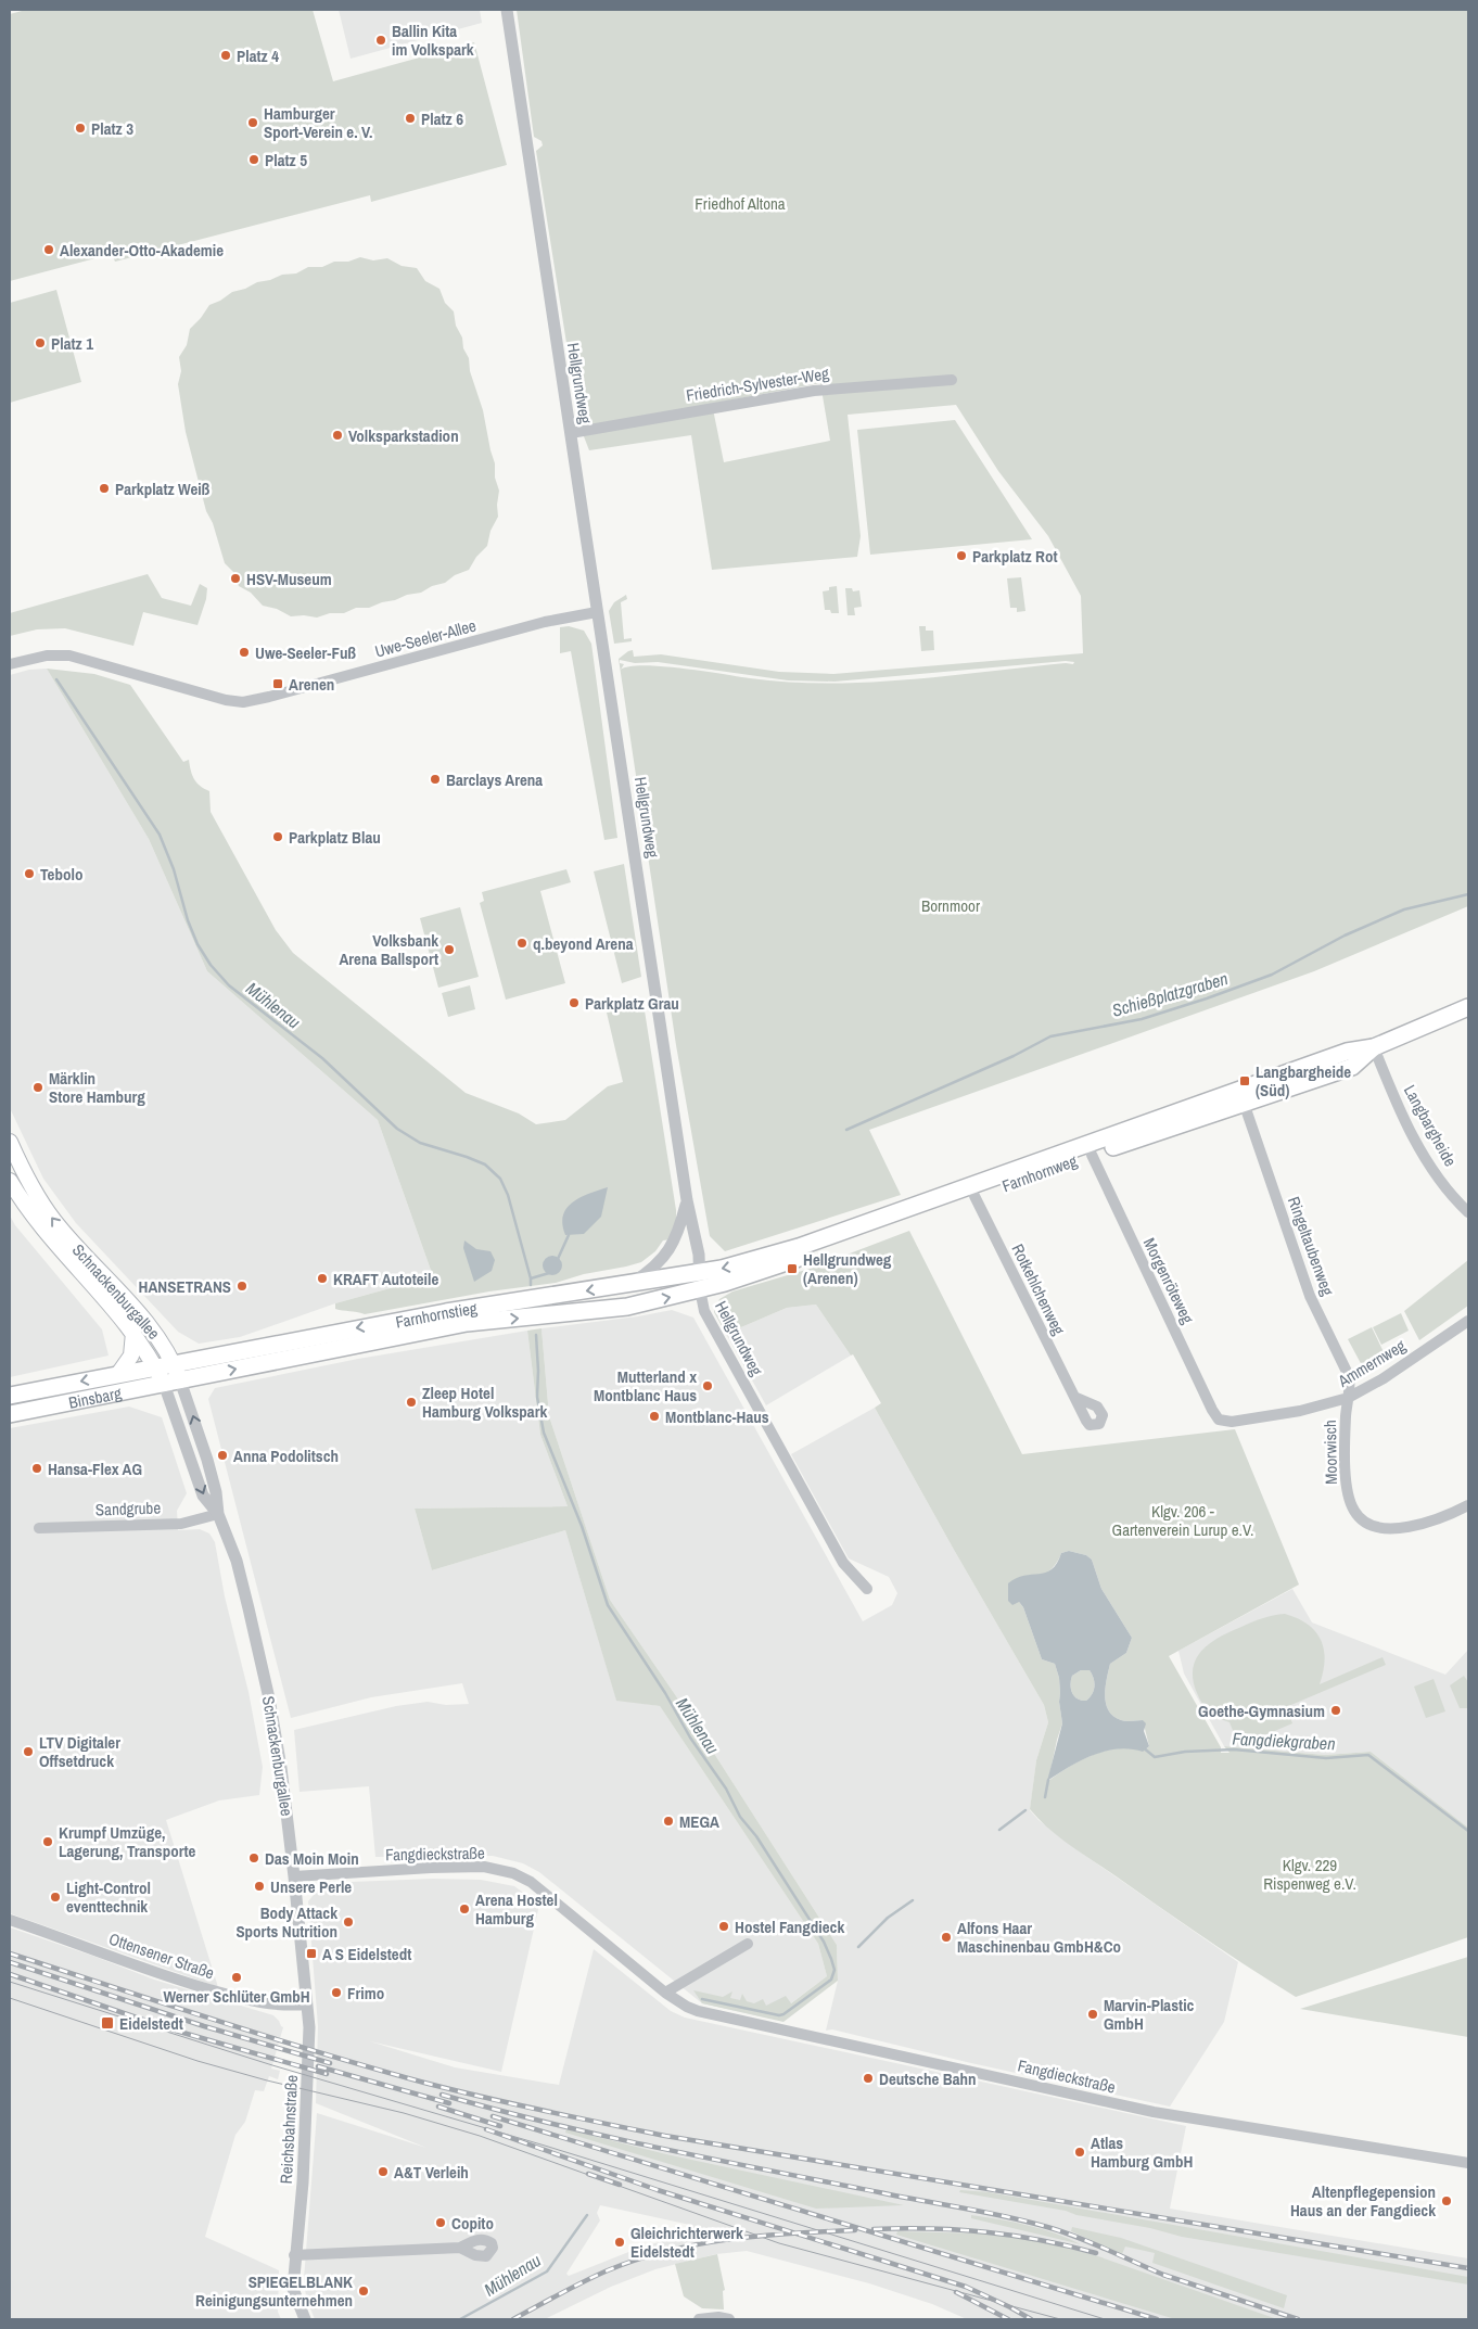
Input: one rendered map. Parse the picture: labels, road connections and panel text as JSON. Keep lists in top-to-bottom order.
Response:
{
  "streets": {
    "main road": [
      "Farnhornweg",
      "Schnackenburgallee",
      "Farnhornstieg",
      "Binsbarg"
    ],
    "street": [
      "Hellgrundweg",
      "Friedrich-Sylvester-Weg",
      "Uwe-Seeler-Allee",
      "Langbargheide",
      "Ringeltaubenweg",
      "Morgenröteweg",
      "Rotkehlchenweg",
      "Ammernweg",
      "Moorwisch",
      "Sandgrube",
      "Fangdieckstraße",
      "Ottensener Straße",
      "Reichsbahnstraße"
    ]
  },
  "crossings": [
    ["Hellgrundweg", "Friedrich-Sylvester-Weg"],
    ["Hellgrundweg", "Uwe-Seeler-Allee"],
    ["Hellgrundweg", "Farnhornweg"],
    ["Hellgrundweg", "Farnhornstieg"],
    ["Langbargheide", "Farnhornweg"],
    ["Farnhornweg", "Ringeltaubenweg"],
    ["Farnhornweg", "Morgenröteweg"],
    ["Farnhornweg", "Rotkehlchenweg"],
    ["Farnhornweg", "Farnhornstieg"],
    ["Ringeltaubenweg", "Ammernweg"],
    ["Ringeltaubenweg", "Moorwisch"],
    ["Morgenröteweg", "Ammernweg"],
    ["Schnackenburgallee", "Farnhornstieg"],
    ["Schnackenburgallee", "Binsbarg"],
    ["Schnackenburgallee", "Sandgrube"],
    ["Schnackenburgallee", "Fangdieckstraße"],
    ["Schnackenburgallee", "Ottensener Straße"],
    ["Schnackenburgallee", "Reichsbahnstraße"],
    ["Farnhornstieg", "Binsbarg"],
    ["Ammernweg", "Moorwisch"],
    ["Ottensener Straße", "Reichsbahnstraße"]
  ],
  "water": ["Schießplatzgraben", "Mühlenau", "Fangdiekgraben"],
  "parks": [
    "Friedhof Altona",
    "Bornmoor",
    "Klgv. 206 - Gartenverein Lurup e.V.",
    "Klgv. 229 Rispenweg e.V."
  ],
  "places": {
    "other": [
      "Ballin Kita im Volkspark",
      "Platz 4",
      "Platz 6",
      "Hamburger Sport-Verein e. V.",
      "Platz 3",
      "Platz 5",
      "Alexander-Otto-Akademie",
      "Platz 1",
      "Volksparkstadion",
      "Parkplatz Weiß",
      "Parkplatz Rot",
      "HSV-Museum",
      "Uwe-Seeler-Fuß",
      "Barclays Arena",
      "Parkplatz Blau",
      "Tebolo",
      "q.beyond Arena",
      "Volksbank Arena Ballsport",
      "Parkplatz Grau",
      "Märklin Store Hamburg",
      "KRAFT Autoteile",
      "HANSETRANS",
      "Mutterland x Montblanc Haus",
      "Zleep Hotel Hamburg Volkspark",
      "Montblanc-Haus",
      "Anna Podolitsch",
      "Hansa-Flex AG",
      "Goethe-Gymnasium",
      "LTV Digitaler Offsetdruck",
      "MEGA",
      "Krumpf Umzüge, Lagerung, Transporte",
      "Das Moin Moin",
      "Unsere Perle",
      "Light-Control eventtechnik",
      "Arena Hostel Hamburg",
      "Body Attack Sports Nutrition",
      "Hostel Fangdieck",
      "Alfons Haar Maschinenbau GmbH&Co",
      "Werner Schlüter GmbH",
      "Frimo",
      "Marvin-Plastic GmbH",
      "Deutsche Bahn",
      "Atlas Hamburg GmbH",
      "A&T Verleih",
      "Altenpflegepension Haus an der Fangdieck",
      "Copito",
      "Gleichrichterwerk Eidelstedt",
      "SPIEGELBLANK Reinigungsunternehmen"
    ],
    "transit": [
      "Arenen",
      "Langbargheide (Süd)",
      "Hellgrundweg (Arenen)",
      "A S Eidelstedt",
      "Eidelstedt"
    ]
  }
}
